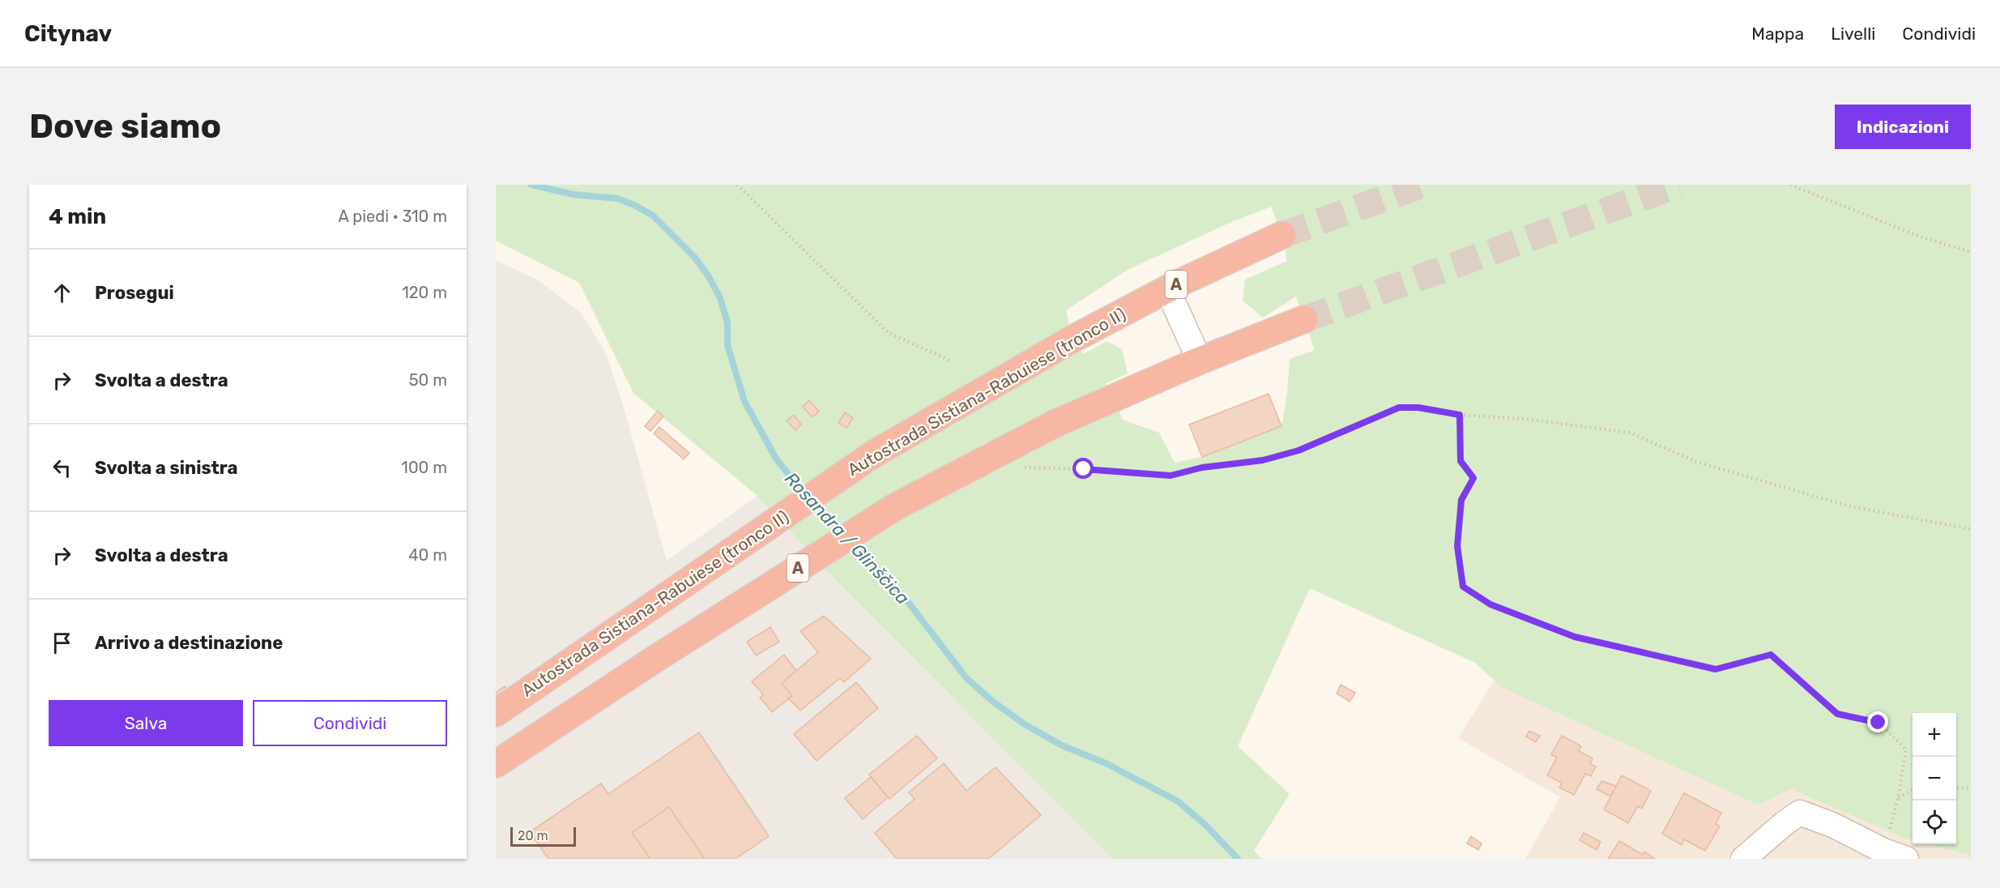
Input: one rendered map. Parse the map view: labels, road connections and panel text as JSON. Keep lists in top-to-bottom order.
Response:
{
  "streets": {
    "highway": ["A", "Autostrada Sistiana-Rabuiese (tronco II)"]
  },
  "water": ["Rosandra / Glinščica"],
  "scale_bar": "20 m",
  "page": {
    "header": "Citynav",
    "nav": ["Mappa", "Livelli", "Condividi"],
    "buttons": [
      "Indicazioni",
      ["Salva", "Condividi"]
    ],
    "title": "Dove siamo",
    "heading": ["4 min", "A piedi · 310 m"],
    "list": [
      ["Prosegui", "120 m"],
      ["Svolta a destra", "50 m"],
      ["Svolta a sinistra", "100 m"],
      ["Svolta a destra", "40 m"],
      "Arrivo a destinazione"
    ],
    "map_buttons": ["+", "−"],
    "scale": "20 m"
  }
}
